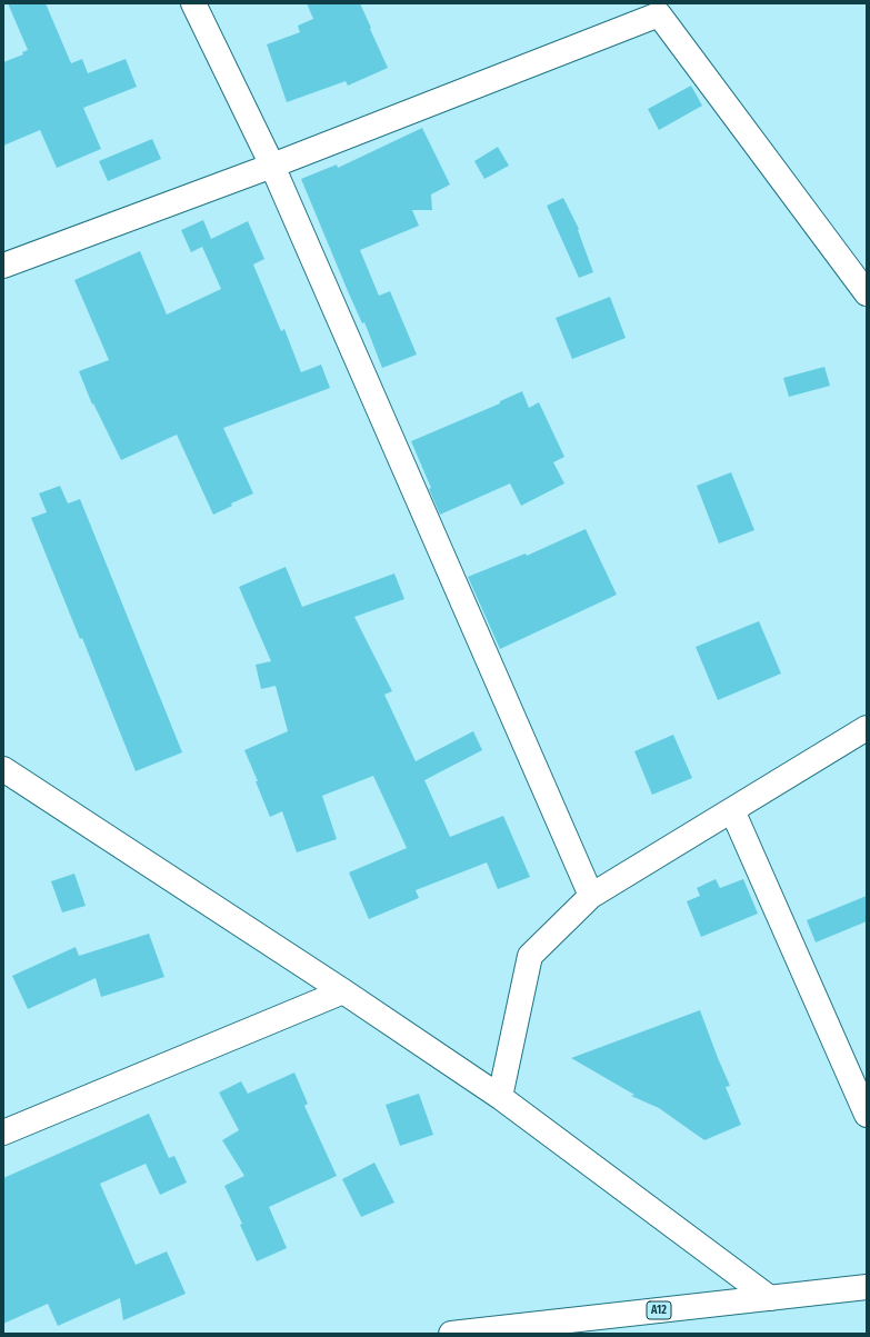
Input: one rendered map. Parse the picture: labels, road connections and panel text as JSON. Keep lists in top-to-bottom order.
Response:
{
  "streets": {
    "street": ["A12"]
  }
}
